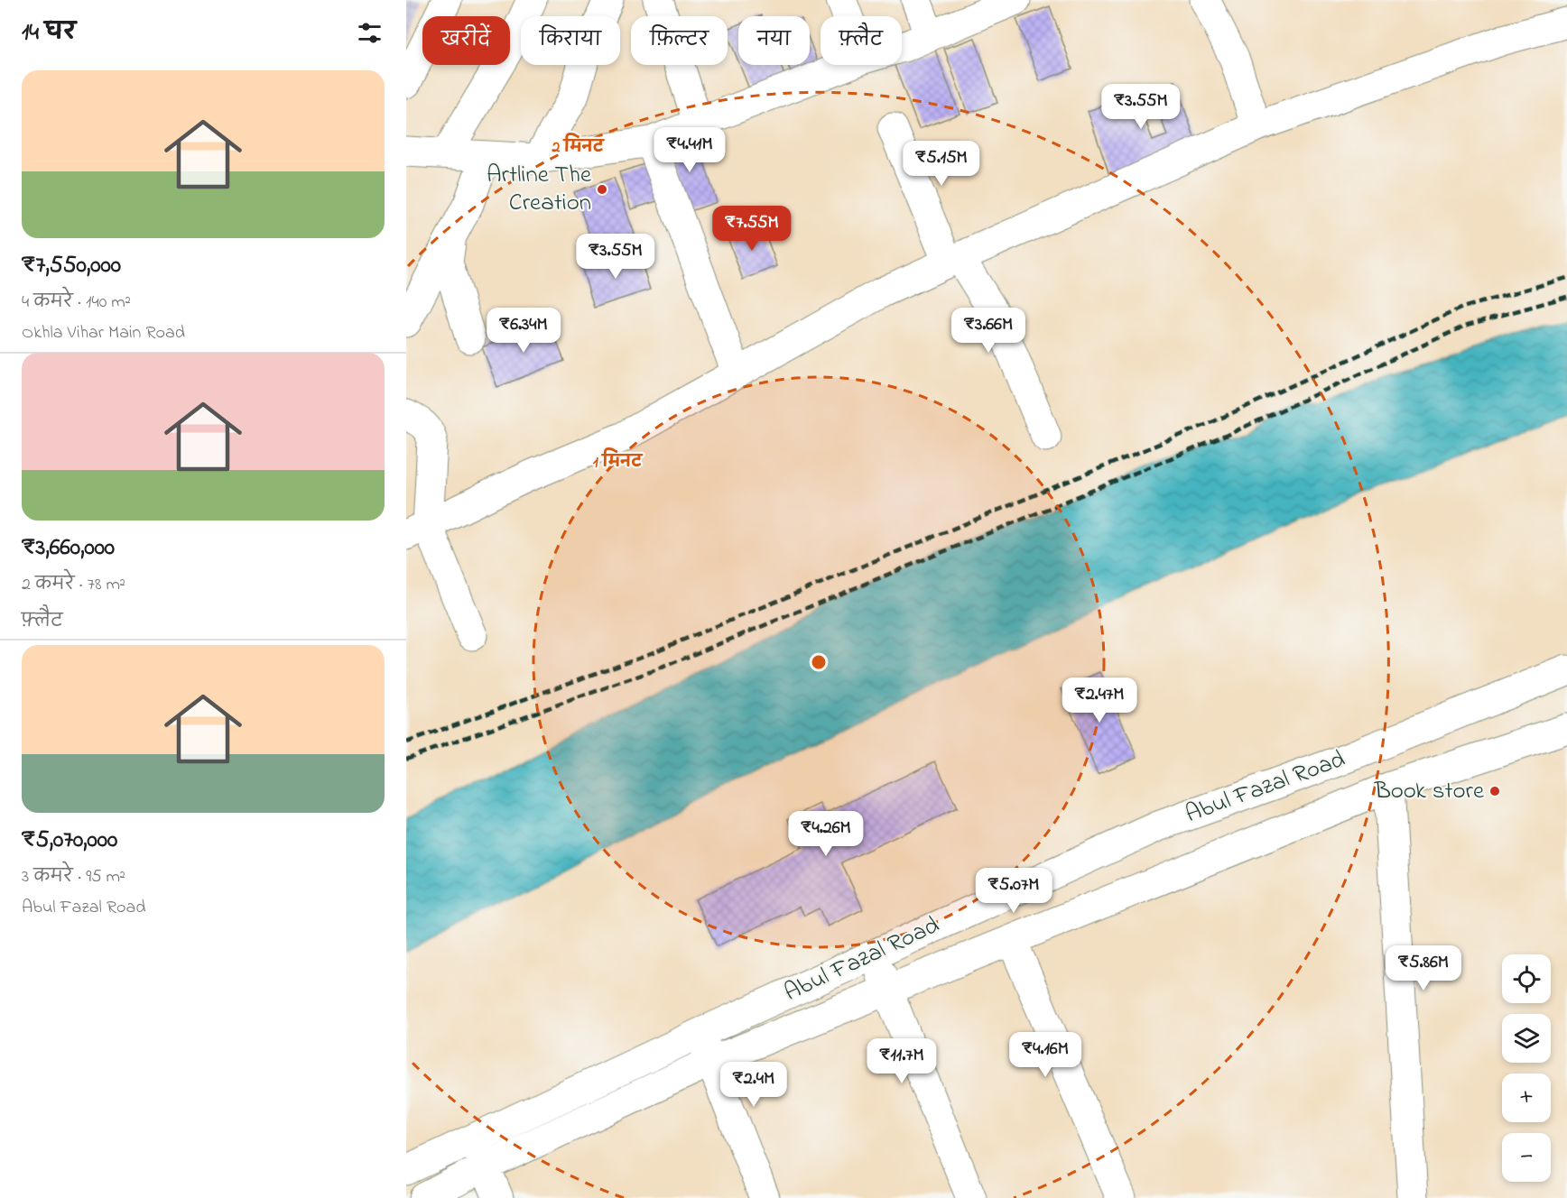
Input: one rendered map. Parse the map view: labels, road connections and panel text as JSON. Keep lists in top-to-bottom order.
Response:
{
  "streets": {
    "street": ["Abul Fazal Road"]
  },
  "places": ["Artline The Creation", "Book store"],
  "page": {
    "heading": "14 घर",
    "chip": [
      "खरीदें",
      "किराया",
      "फ़िल्टर",
      "नया",
      "फ़्लैट"
    ],
    "list": [
      {
        "name": "₹7,550,000",
        "note": "4 कमरे · 140 m² · Okhla Vihar Main Road"
      },
      {
        "name": "₹3,660,000",
        "note": "2 कमरे · 78 m² · फ़्लैट"
      },
      {
        "name": "₹5,070,000",
        "note": "3 कमरे · 95 m² · Abul Fazal Road"
      }
    ],
    "price": [
      "₹3.55M",
      "₹4.41M",
      "₹5.15M",
      "₹7.55M",
      "₹3.55M",
      "₹6.34M",
      "₹3.66M",
      "₹2.47M",
      "₹4.26M",
      "₹5.07M",
      "₹5.86M",
      "₹4.16M",
      "₹11.7M",
      "₹2.4M"
    ],
    "map_buttons": ["+", "−"]
  },
  "rings": ["2 मिनट", "1 मिनट"]
}
